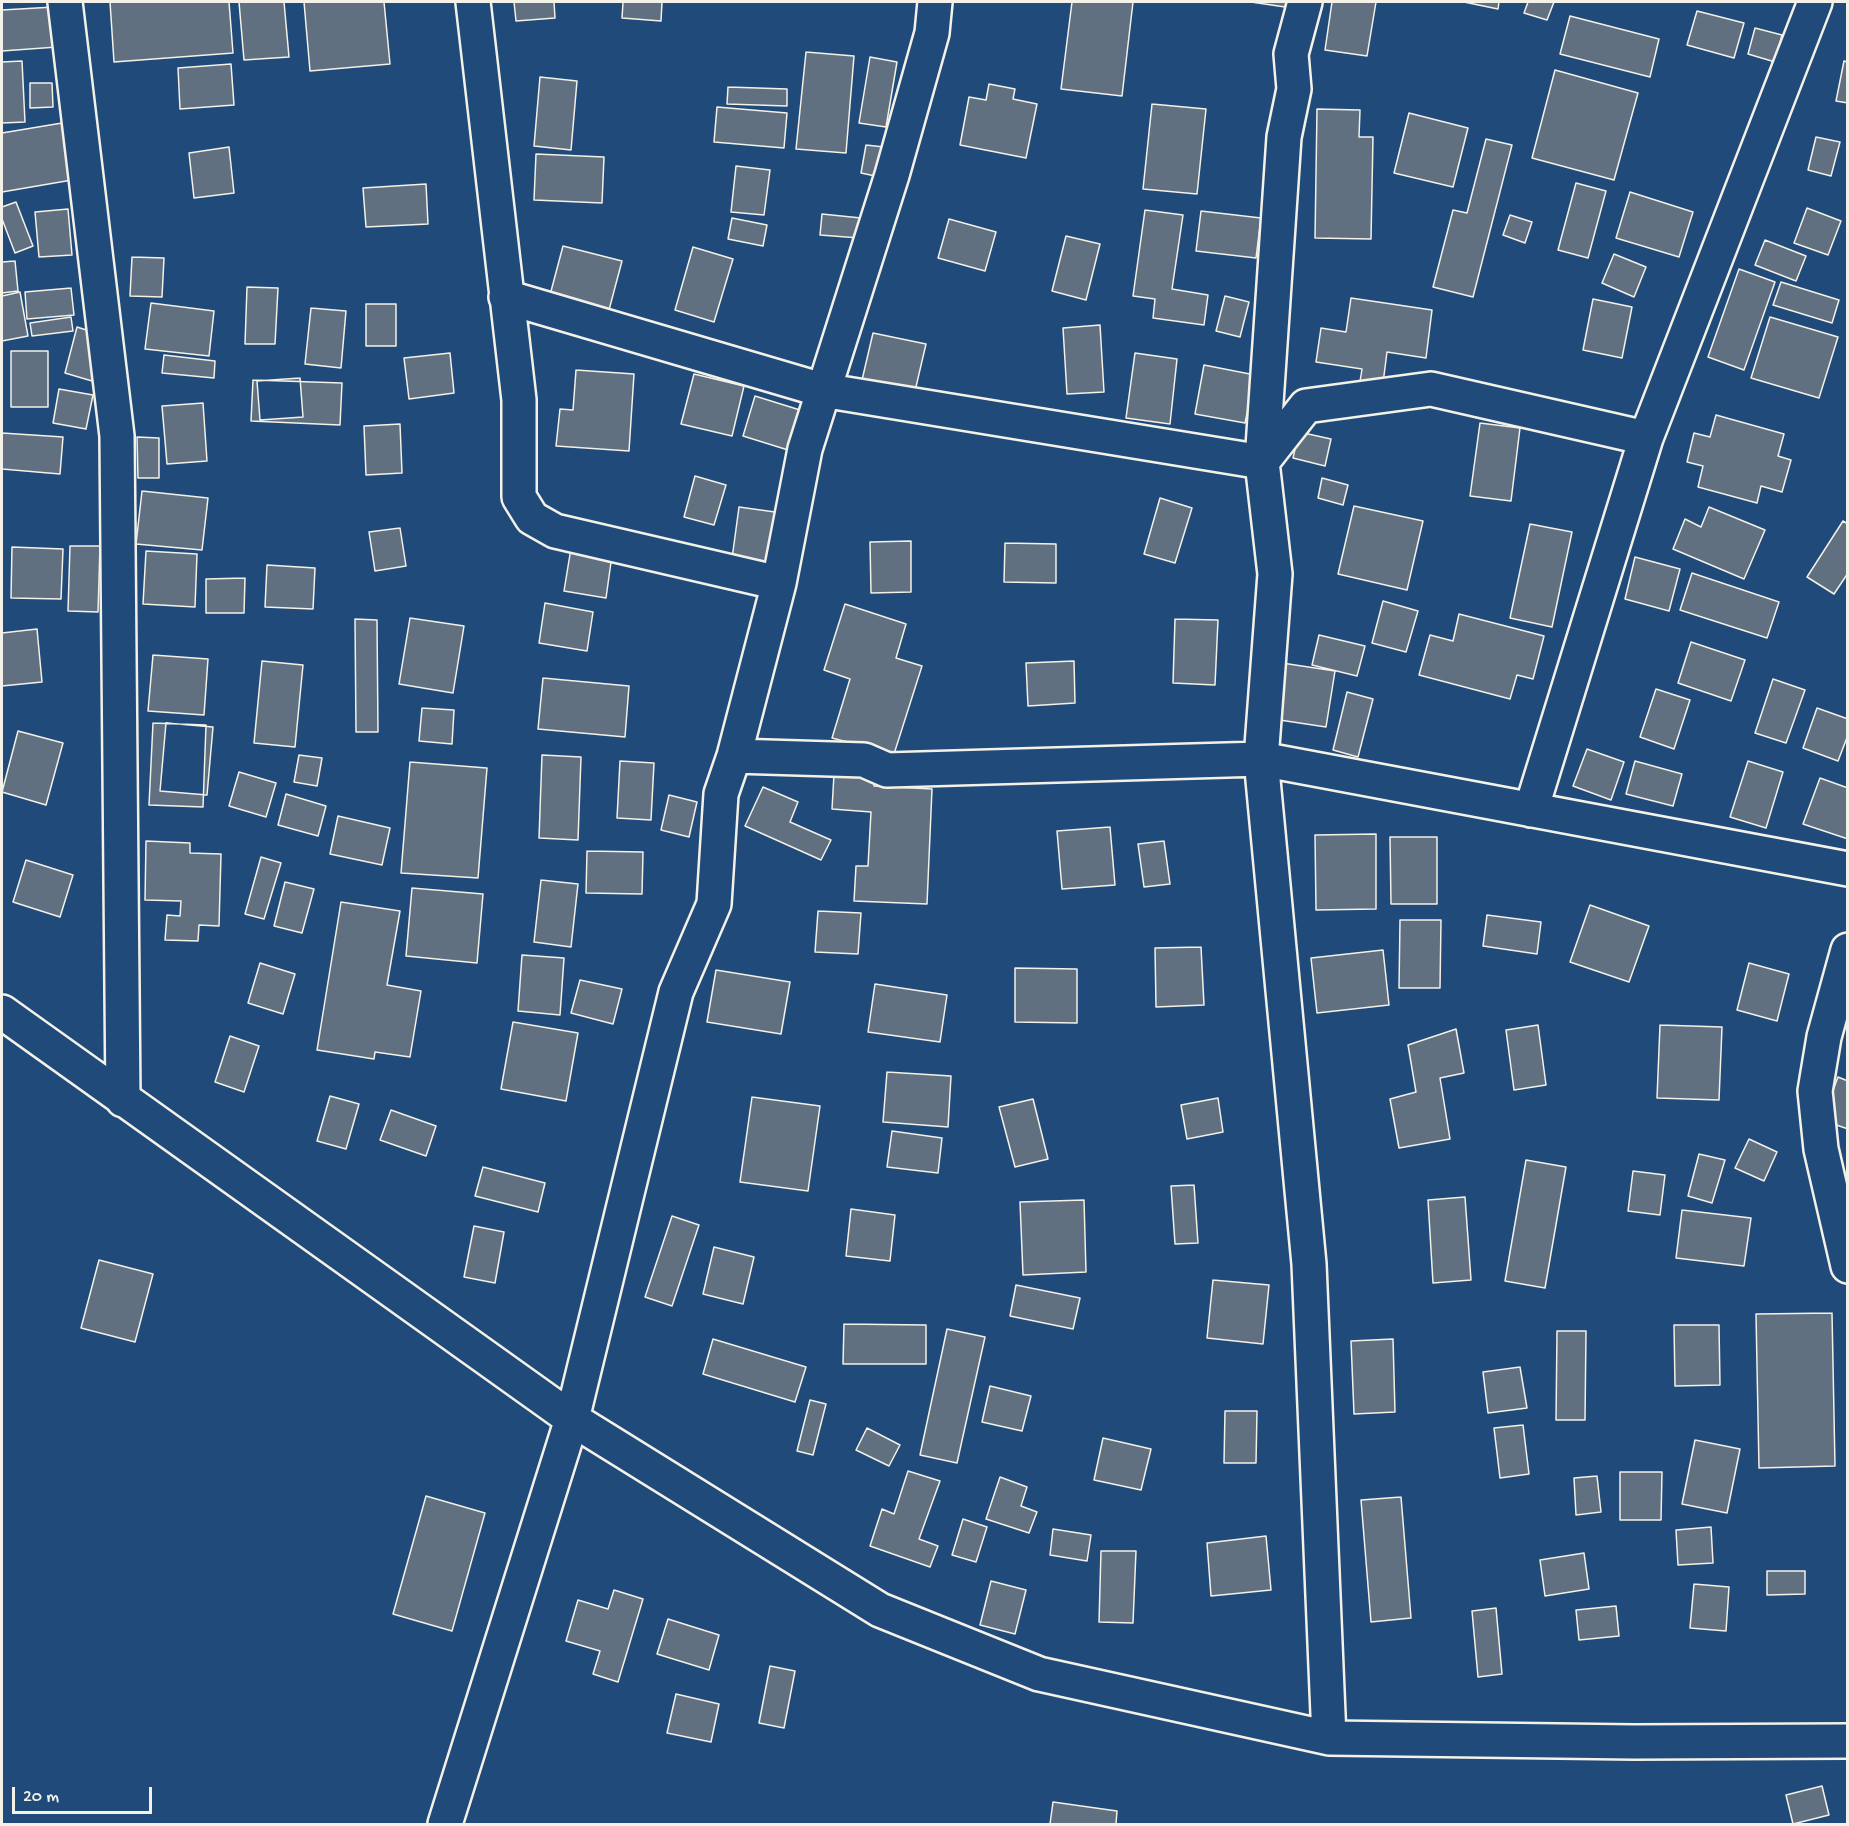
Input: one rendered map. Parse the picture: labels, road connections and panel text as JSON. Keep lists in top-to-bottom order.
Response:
{
  "scale_bar": "20 m"
}
